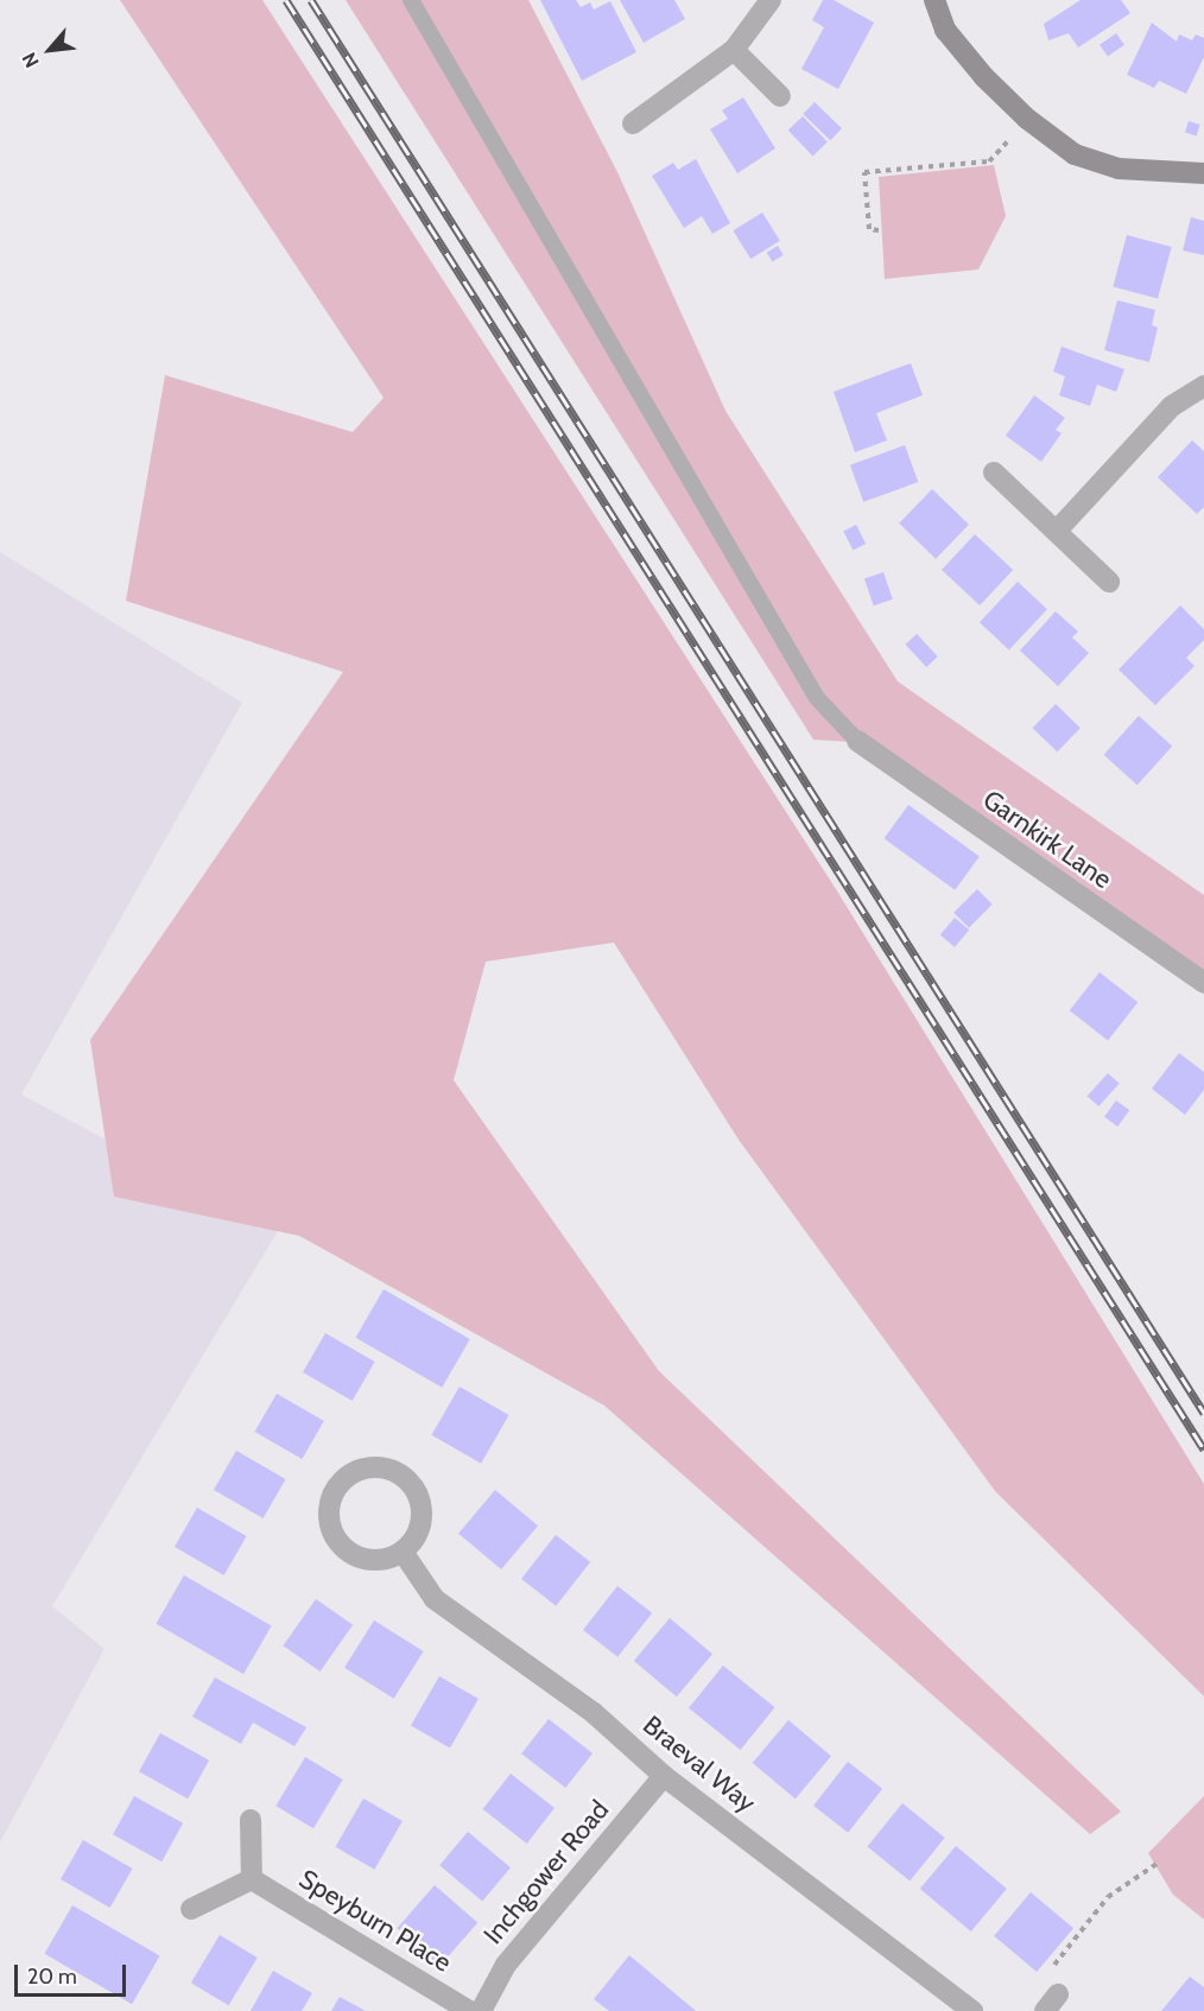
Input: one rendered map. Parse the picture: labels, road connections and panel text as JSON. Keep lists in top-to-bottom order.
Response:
{
  "streets": {
    "street": [
      "Garnkirk Lane",
      "Braeval Way",
      "Inchgower Road",
      "Speyburn Place"
    ]
  },
  "crossings": [
    ["Braeval Way", "Inchgower Road"]
  ],
  "scale_bar": "20 m",
  "north": "bottom left"
}
